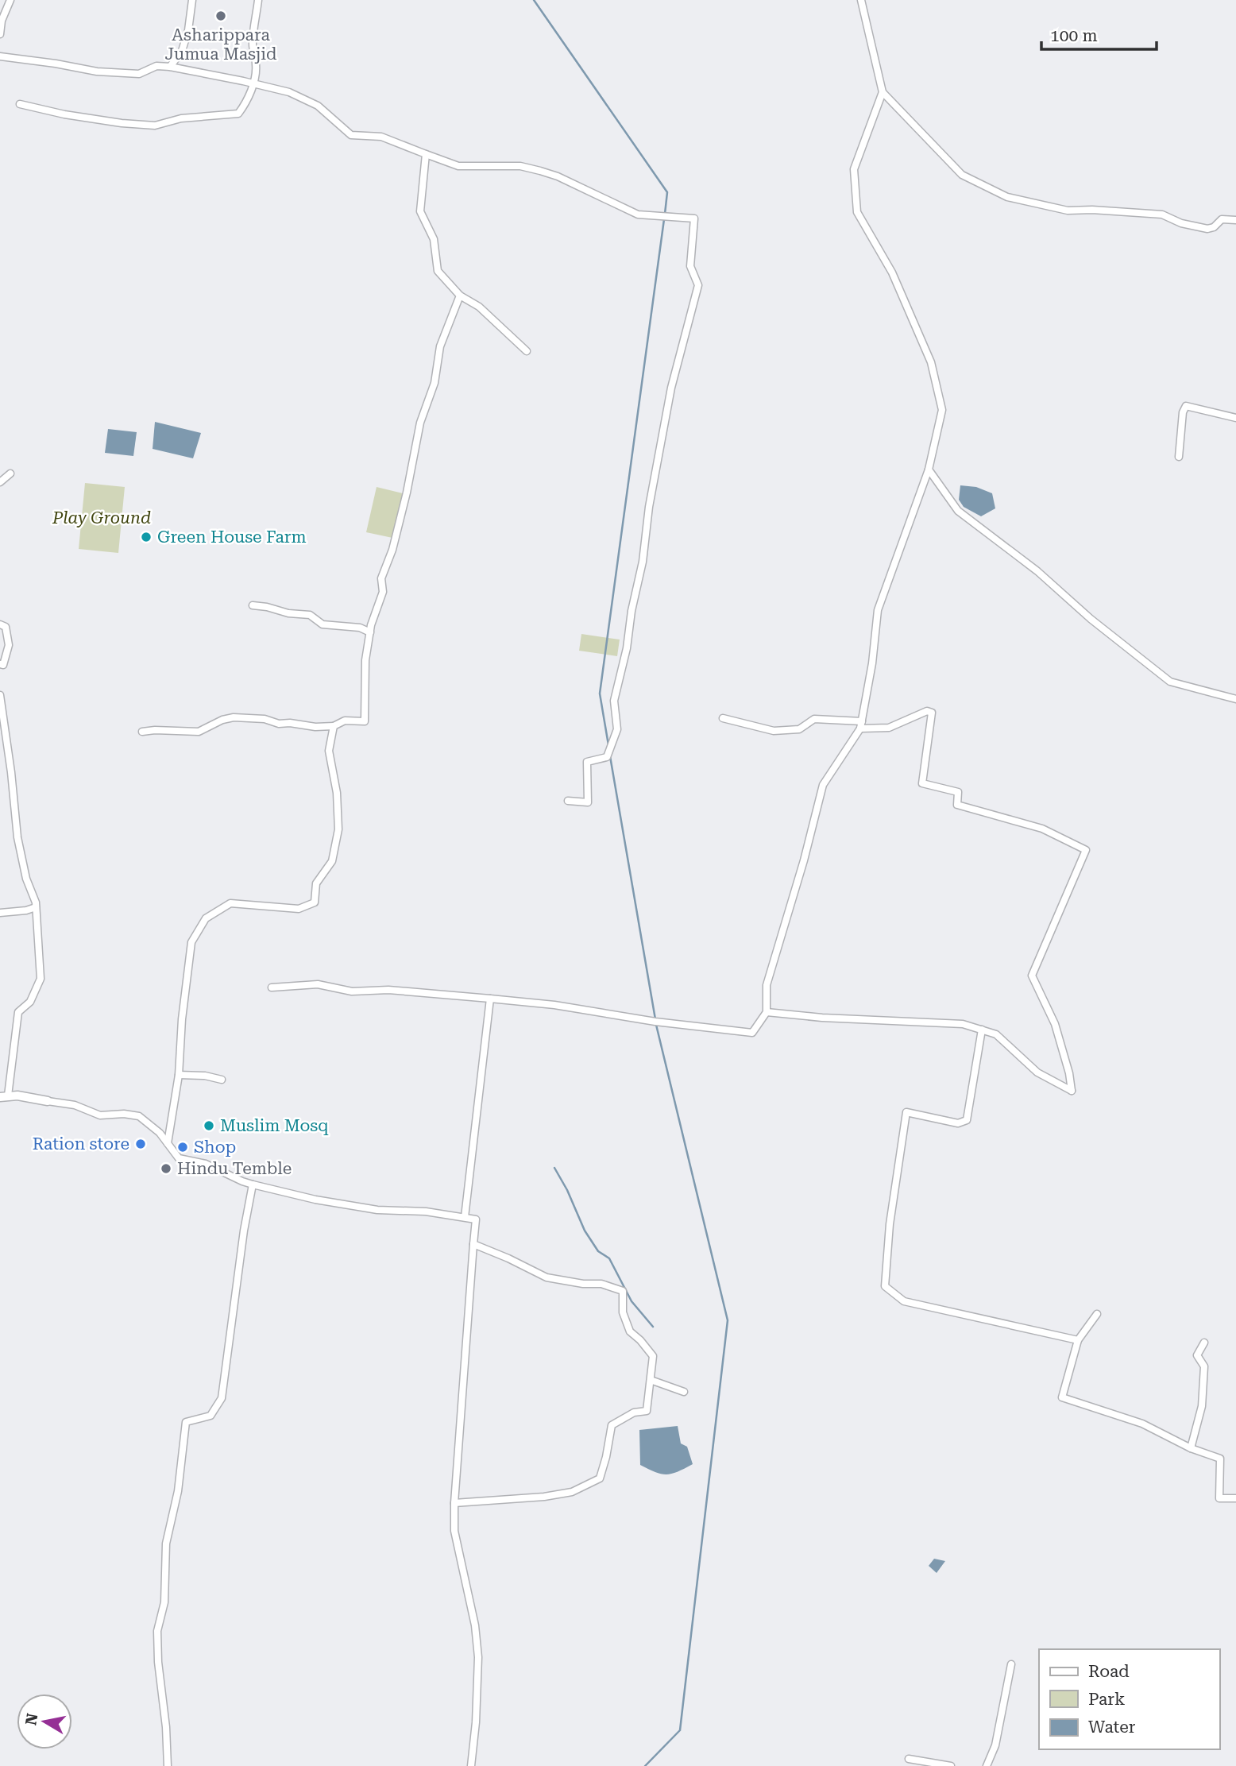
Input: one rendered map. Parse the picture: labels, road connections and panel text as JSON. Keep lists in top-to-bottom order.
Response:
{
  "parks": ["Play Ground"],
  "places": [
    "Asharippara Jumua Masjid",
    "Green House Farm",
    "Muslim Mosq",
    "Ration store",
    "Shop",
    "Hindu Temble"
  ],
  "legend": ["Road", "Park", "Water"],
  "scale_bar": "100 m",
  "north": "left"
}
